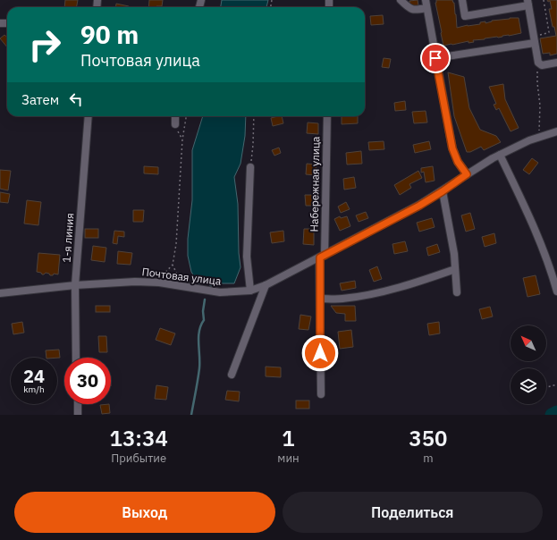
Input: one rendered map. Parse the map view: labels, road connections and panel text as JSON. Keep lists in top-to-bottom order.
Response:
{
  "streets": {
    "street": ["Набережная улица", "1-я линия", "Почтовая улица"]
  },
  "crossings": [
    ["Набережная улица", "Почтовая улица"],
    ["1-я линия", "Почтовая улица"]
  ],
  "north": "top left",
  "page": {
    "turn": ["90 m", "Почтовая улица"],
    "then": "Затем",
    "speed": "24 km/h",
    "limit": "30",
    "eta": [
      "13:34",
      "Прибытие",
      "1",
      "мин",
      "350",
      "m"
    ],
    "buttons": ["Выход", "Поделиться"]
  }
}
